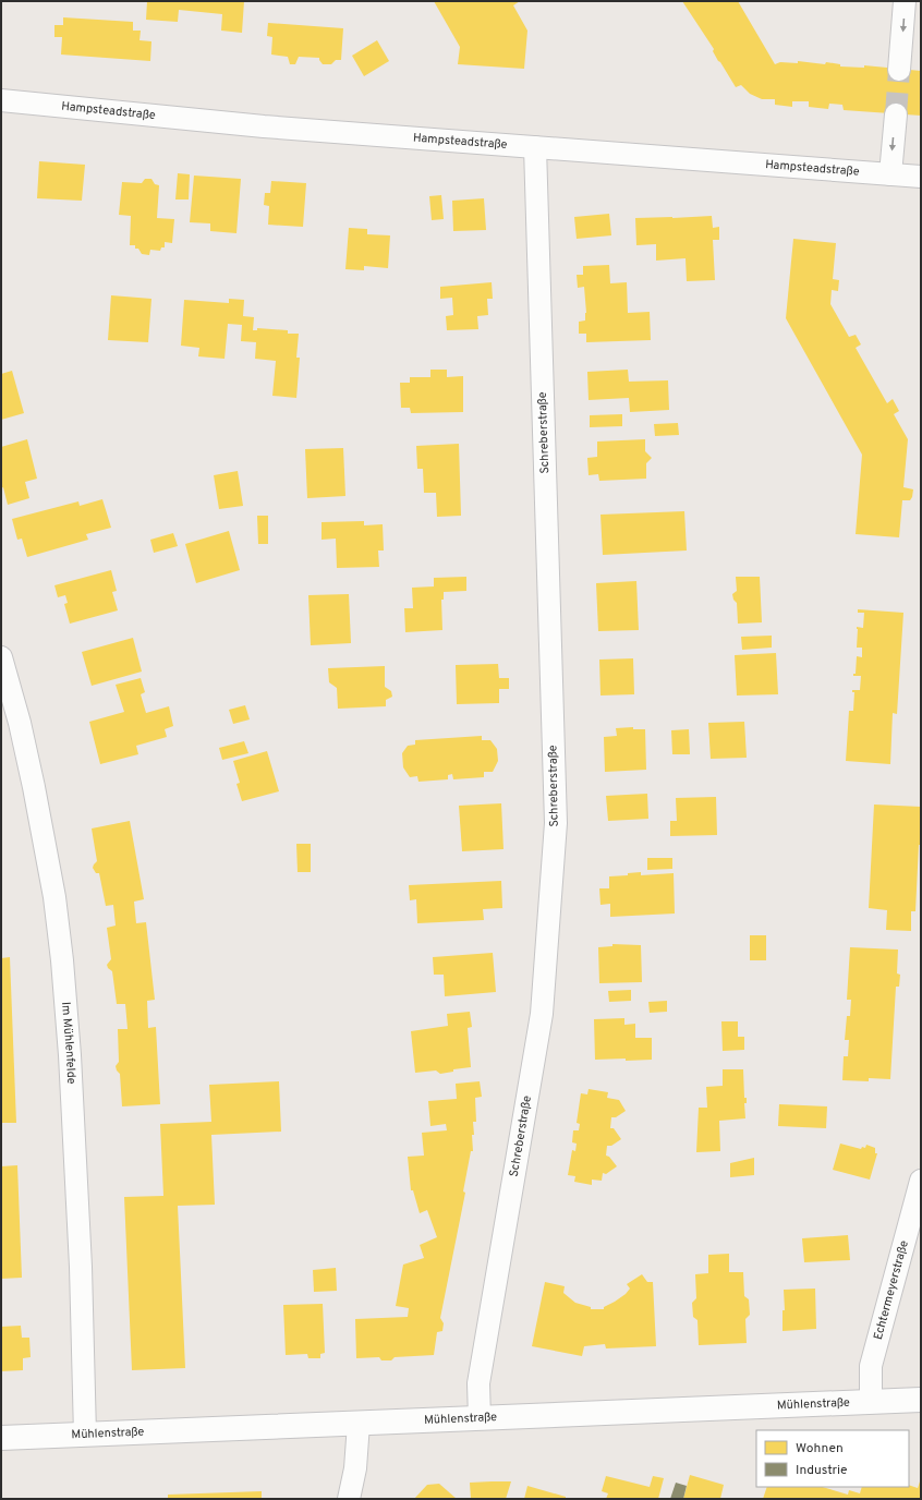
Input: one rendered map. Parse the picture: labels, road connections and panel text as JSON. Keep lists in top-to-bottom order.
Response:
{
  "streets": {
    "street": [
      "Hampsteadstraße",
      "Schreberstraße",
      "Im Mühlenfelde",
      "Echtermeyerstraße",
      "Mühlenstraße"
    ]
  },
  "crossings": [
    ["Hampsteadstraße", "Schreberstraße"],
    ["Schreberstraße", "Mühlenstraße"],
    ["Im Mühlenfelde", "Mühlenstraße"],
    ["Echtermeyerstraße", "Mühlenstraße"]
  ],
  "legend": ["Wohnen", "Industrie"]
}
